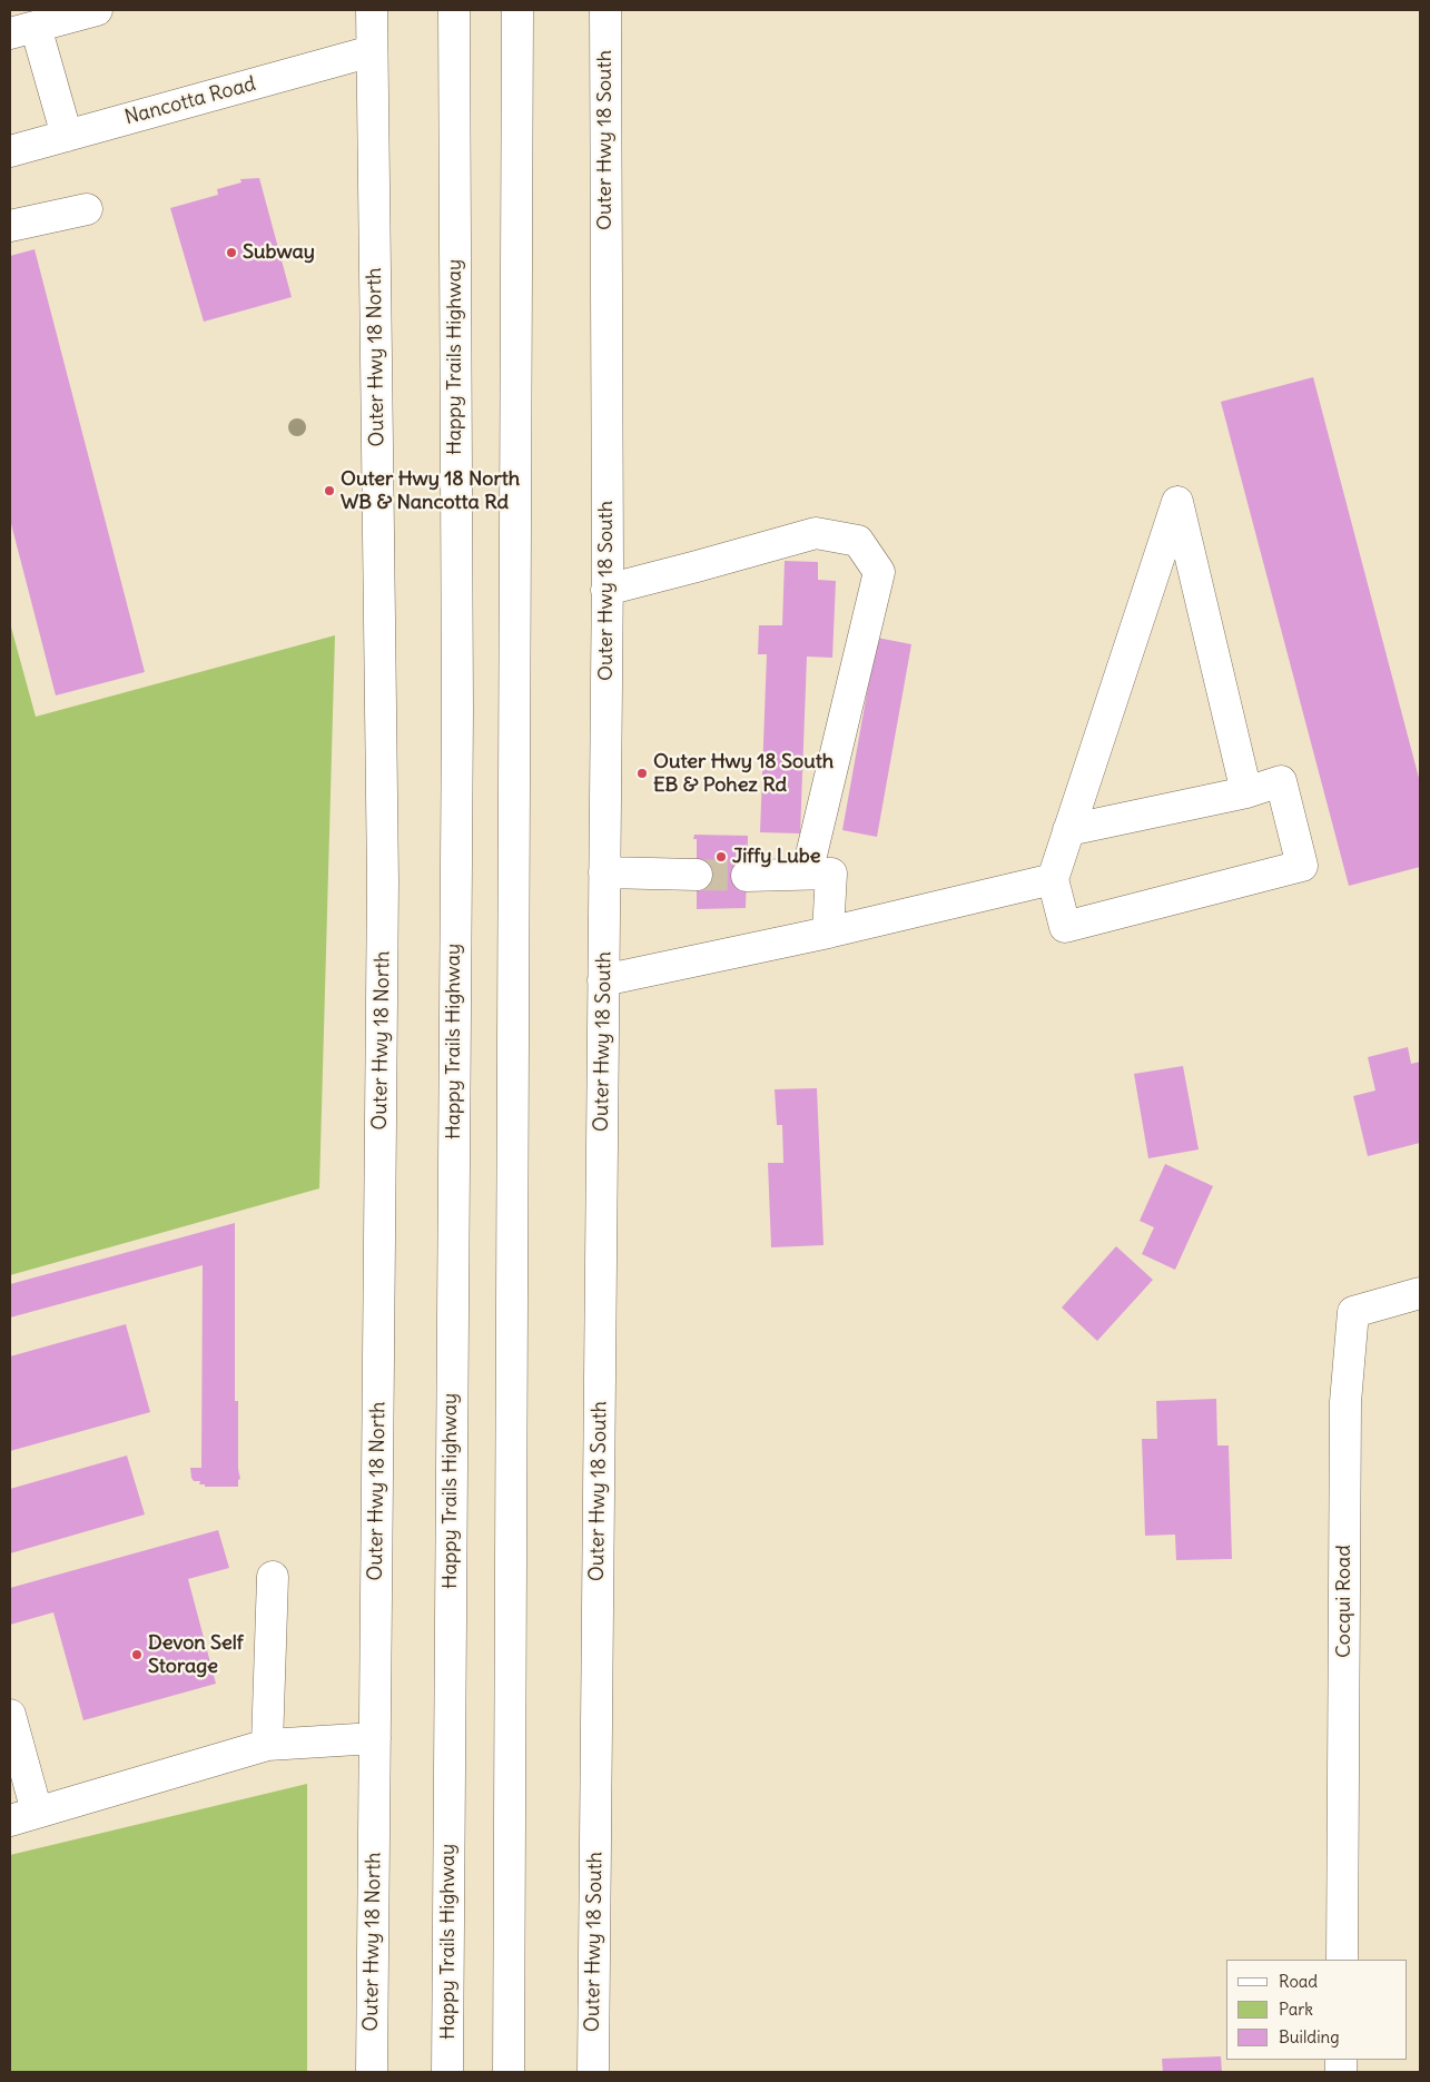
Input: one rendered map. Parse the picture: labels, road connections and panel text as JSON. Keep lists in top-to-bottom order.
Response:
{
  "streets": {
    "street": [
      "Nancotta Road",
      "Outer Hwy 18 South",
      "Outer Hwy 18 North",
      "Happy Trails Highway",
      "Cocqui Road"
    ]
  },
  "crossings": [
    ["Nancotta Road", "Outer Hwy 18 North"]
  ],
  "places": [
    "Subway",
    "Outer Hwy 18 North WB & Nancotta Rd",
    "Outer Hwy 18 South EB & Pohez Rd",
    "Jiffy Lube",
    "Devon Self Storage"
  ],
  "legend": ["Road", "Park", "Building"]
}
